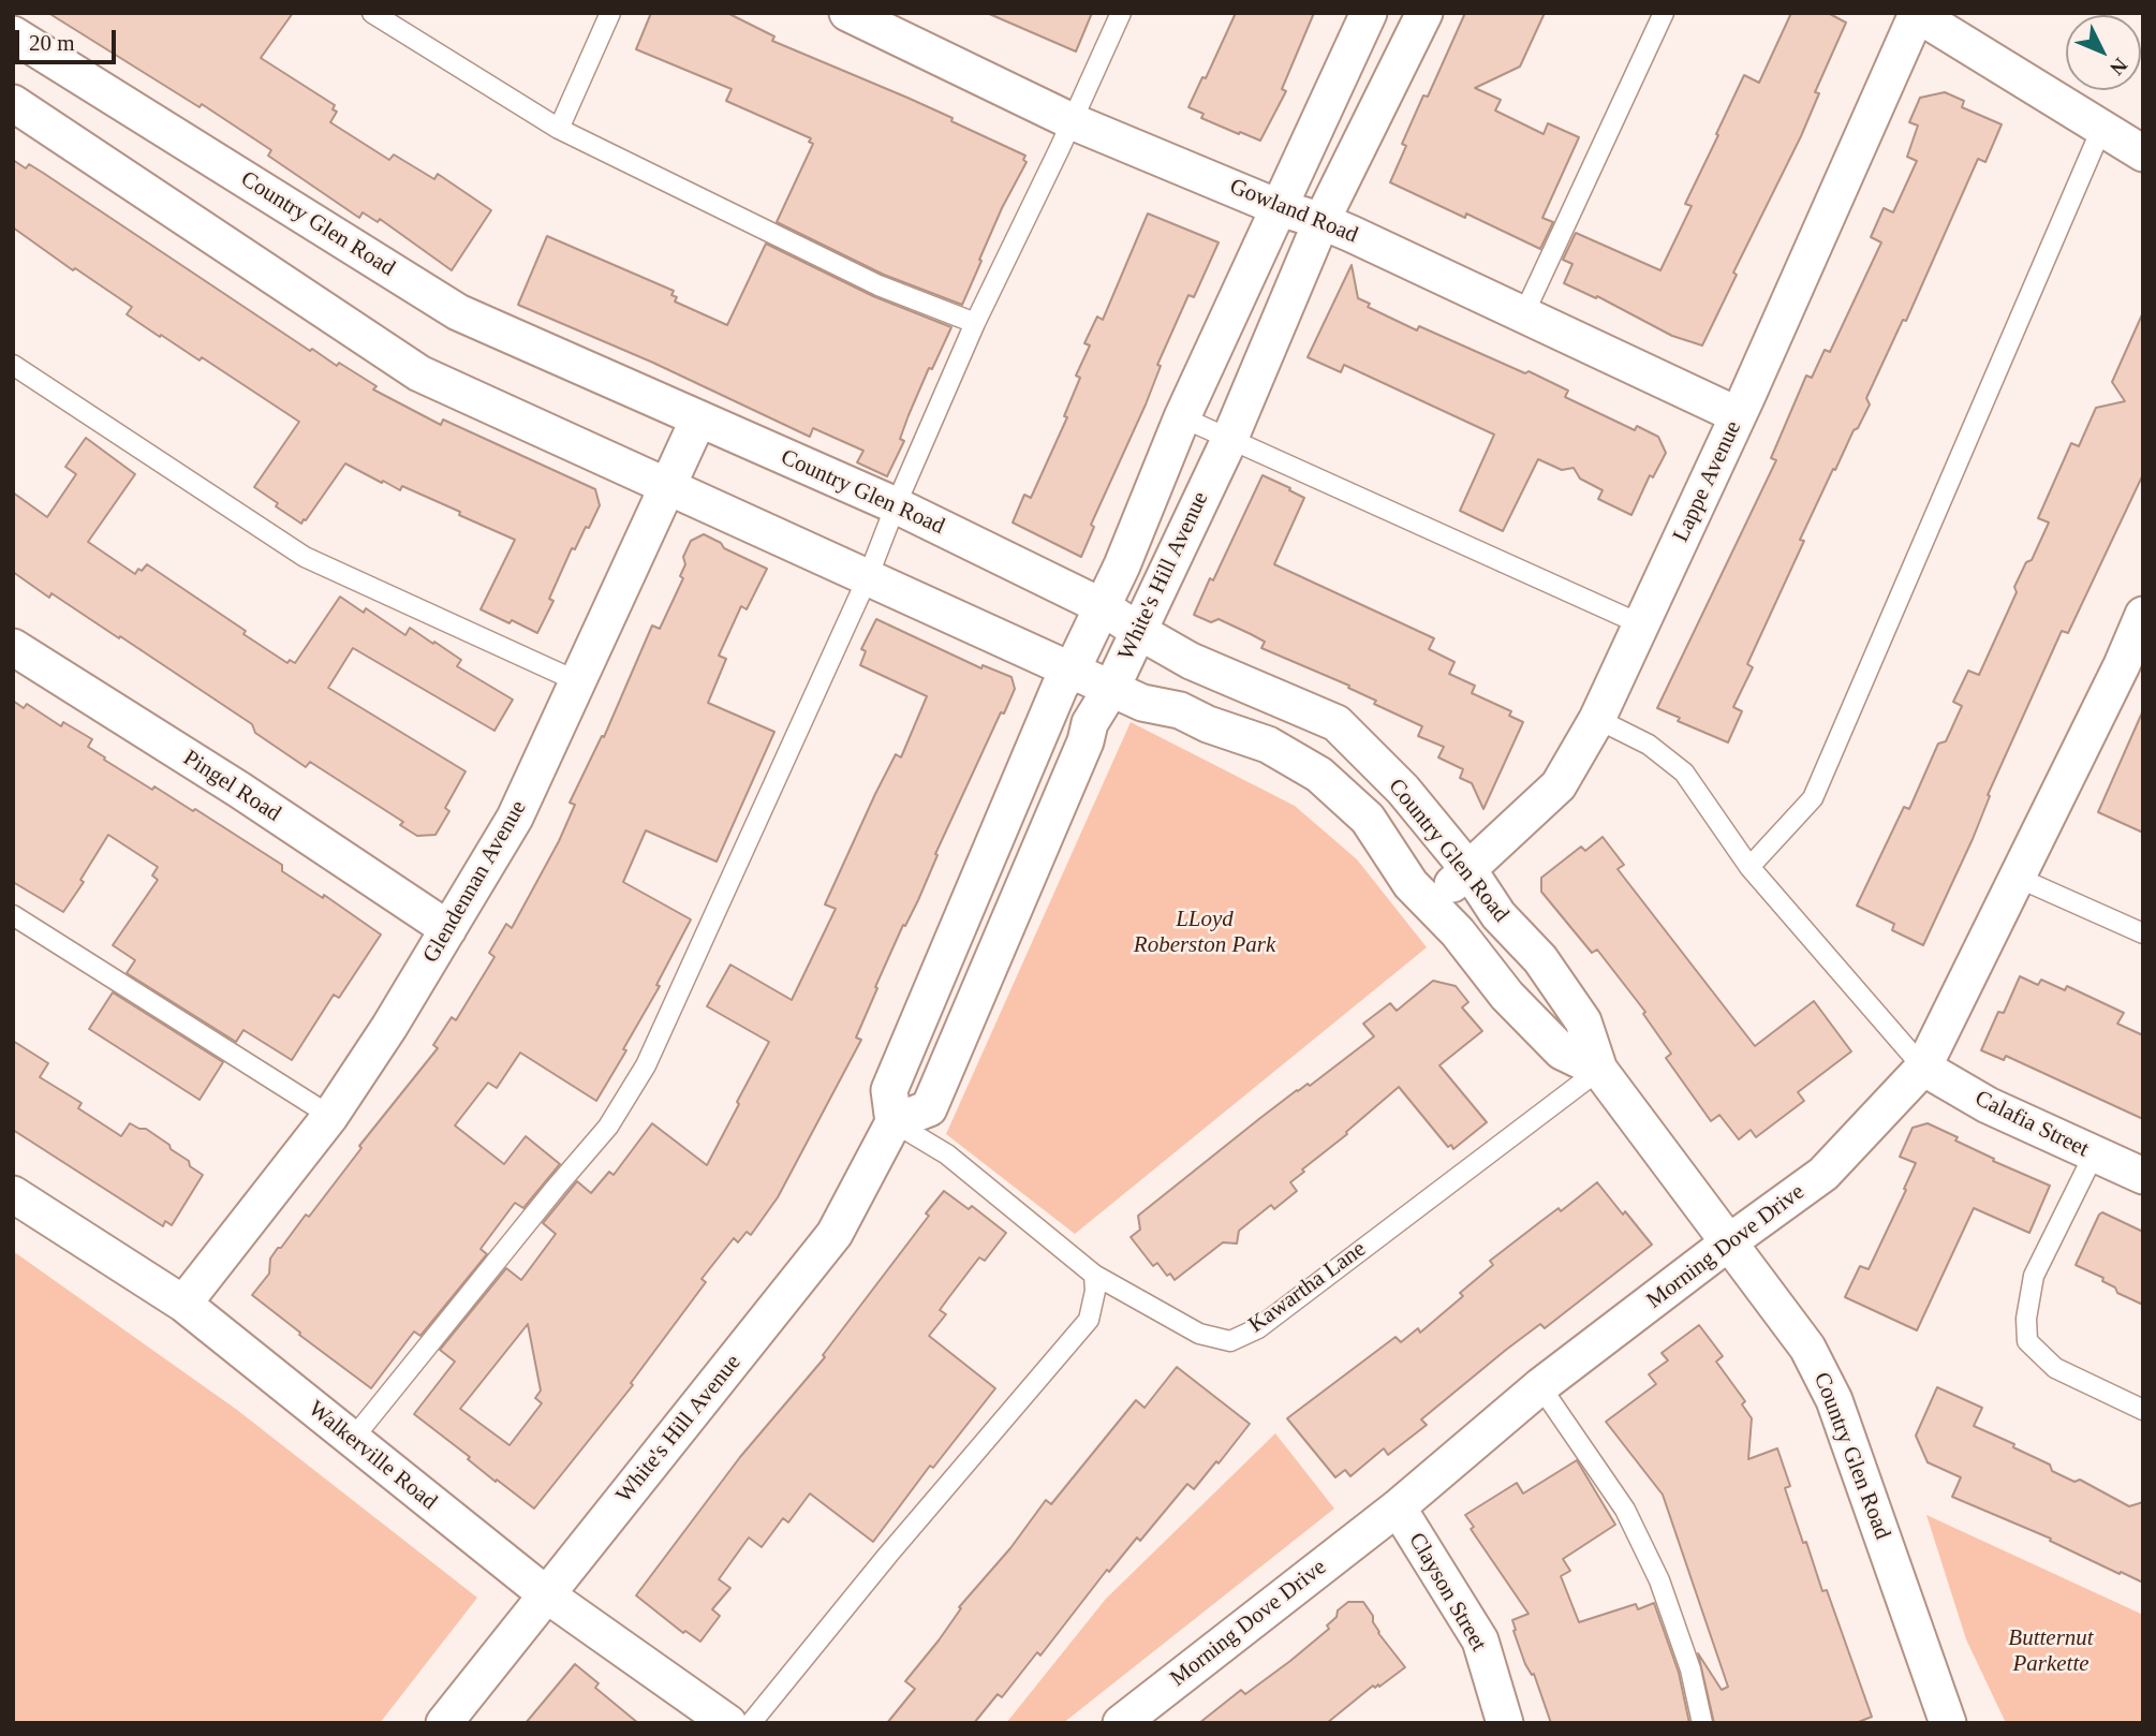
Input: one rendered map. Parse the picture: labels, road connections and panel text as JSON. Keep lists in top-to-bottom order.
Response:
{
  "streets": {
    "street": [
      "Gowland Road",
      "Country Glen Road",
      "Lappe Avenue",
      "White's Hill Avenue",
      "Pingel Road",
      "Glendennan Avenue",
      "Calafia Street",
      "Morning Dove Drive",
      "Walkerville Road",
      "Clayson Street"
    ],
    "lane": ["Kawartha Lane"]
  },
  "crossings": [
    ["Gowland Road", "Lappe Avenue"],
    ["Gowland Road", "White's Hill Avenue"],
    ["Country Glen Road", "Lappe Avenue"],
    ["Country Glen Road", "White's Hill Avenue"],
    ["Country Glen Road", "Glendennan Avenue"],
    ["Country Glen Road", "Morning Dove Drive"],
    ["Country Glen Road", "Kawartha Lane"],
    ["White's Hill Avenue", "Kawartha Lane"],
    ["White's Hill Avenue", "Walkerville Road"],
    ["Pingel Road", "Glendennan Avenue"],
    ["Glendennan Avenue", "Walkerville Road"],
    ["Calafia Street", "Morning Dove Drive"],
    ["Morning Dove Drive", "Clayson Street"]
  ],
  "parks": ["LLoyd Roberston Park", "Butternut Parkette"],
  "scale_bar": "20 m",
  "north": "bottom right"
}
